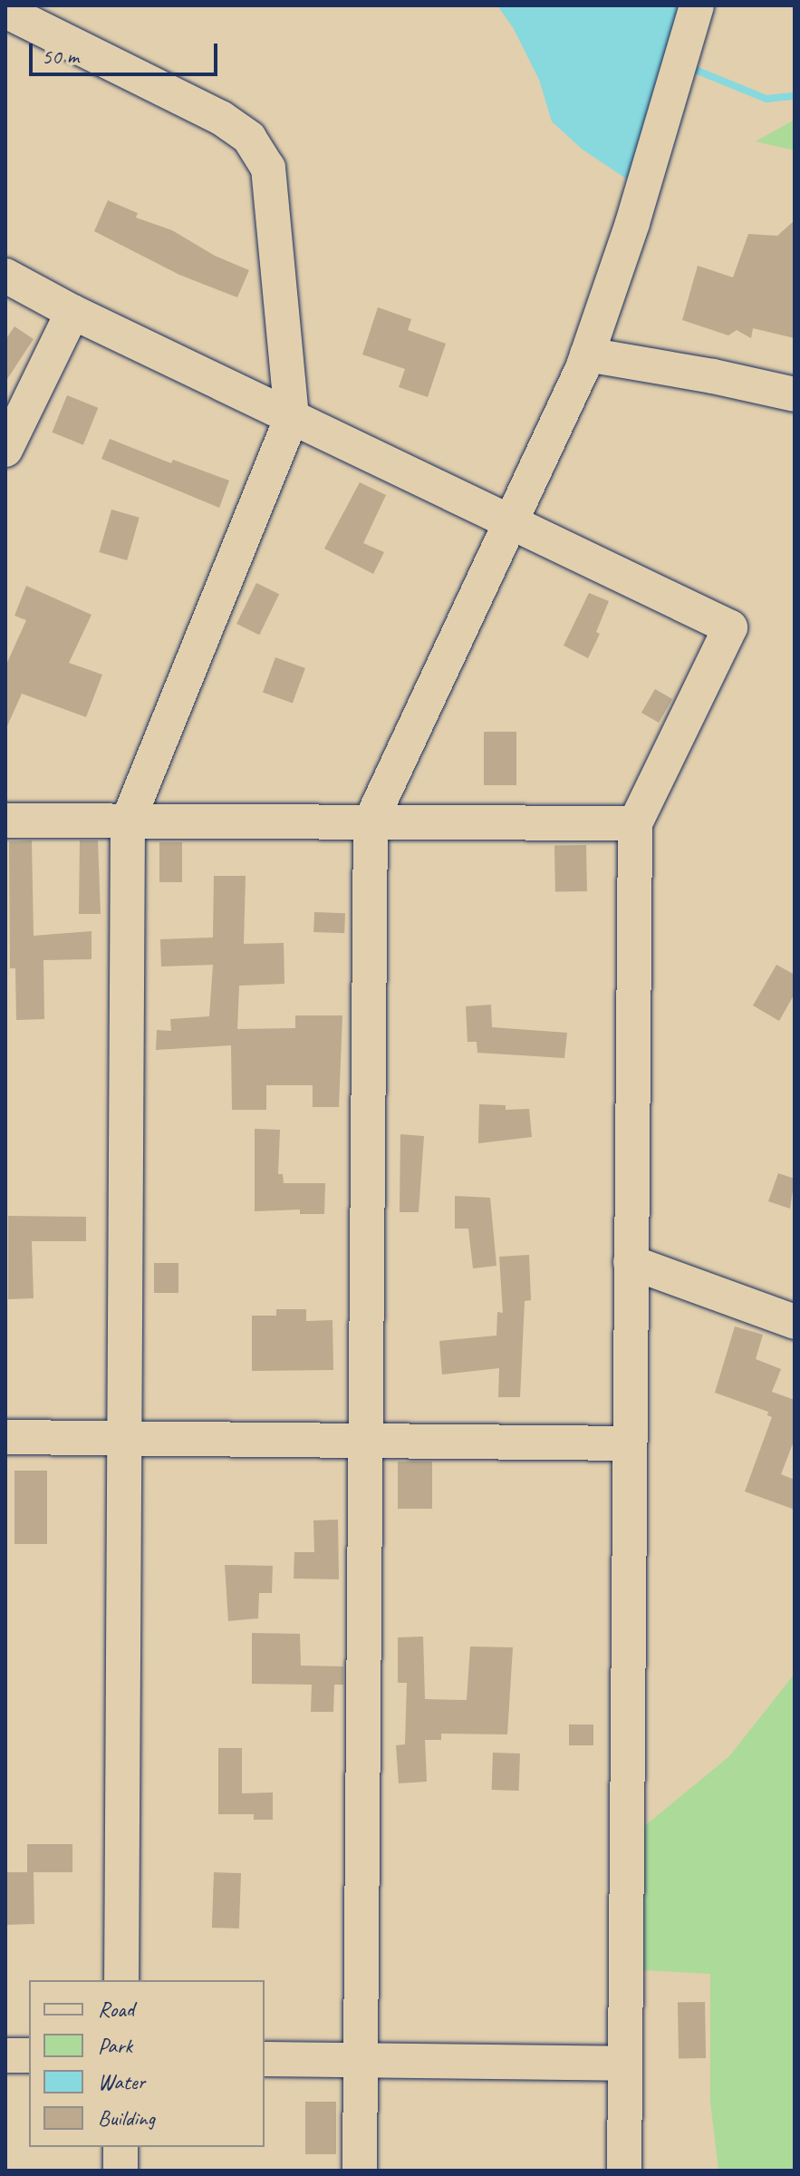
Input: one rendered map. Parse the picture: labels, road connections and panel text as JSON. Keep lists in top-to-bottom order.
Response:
{
  "legend": [
    "Road",
    "Park",
    "Water",
    "Building"
  ],
  "scale_bar": "50 m"
}
